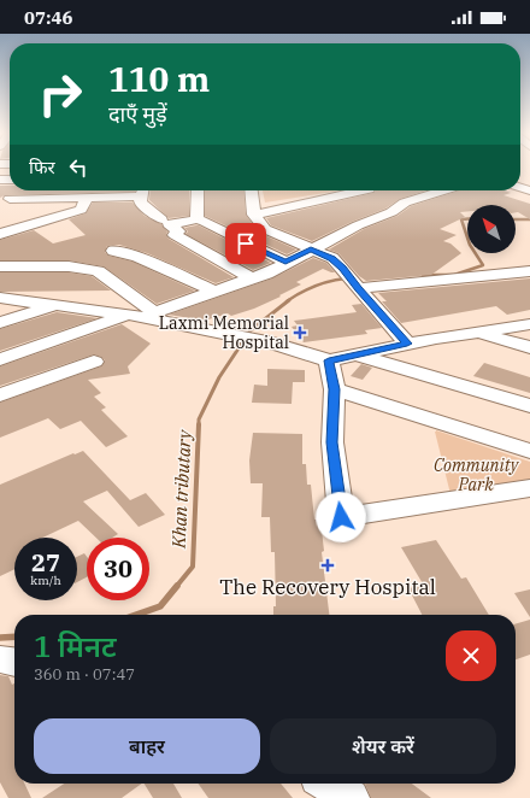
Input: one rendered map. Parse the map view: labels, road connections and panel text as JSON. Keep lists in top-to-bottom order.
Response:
{
  "water": ["Khan tributary"],
  "parks": ["Community Park"],
  "places": {
    "health": ["Laxmi Memorial Hospital", "The Recovery Hospital"]
  },
  "north": "top left",
  "page": {
    "status": "07:46",
    "turn": ["110 m", "दाएँ मुड़ें"],
    "then": "फिर",
    "speed": "27 km/h",
    "limit": "30",
    "heading": ["1 मिनट", "360 m · 07:47"],
    "buttons": ["बाहर", "शेयर करें"]
  }
}
